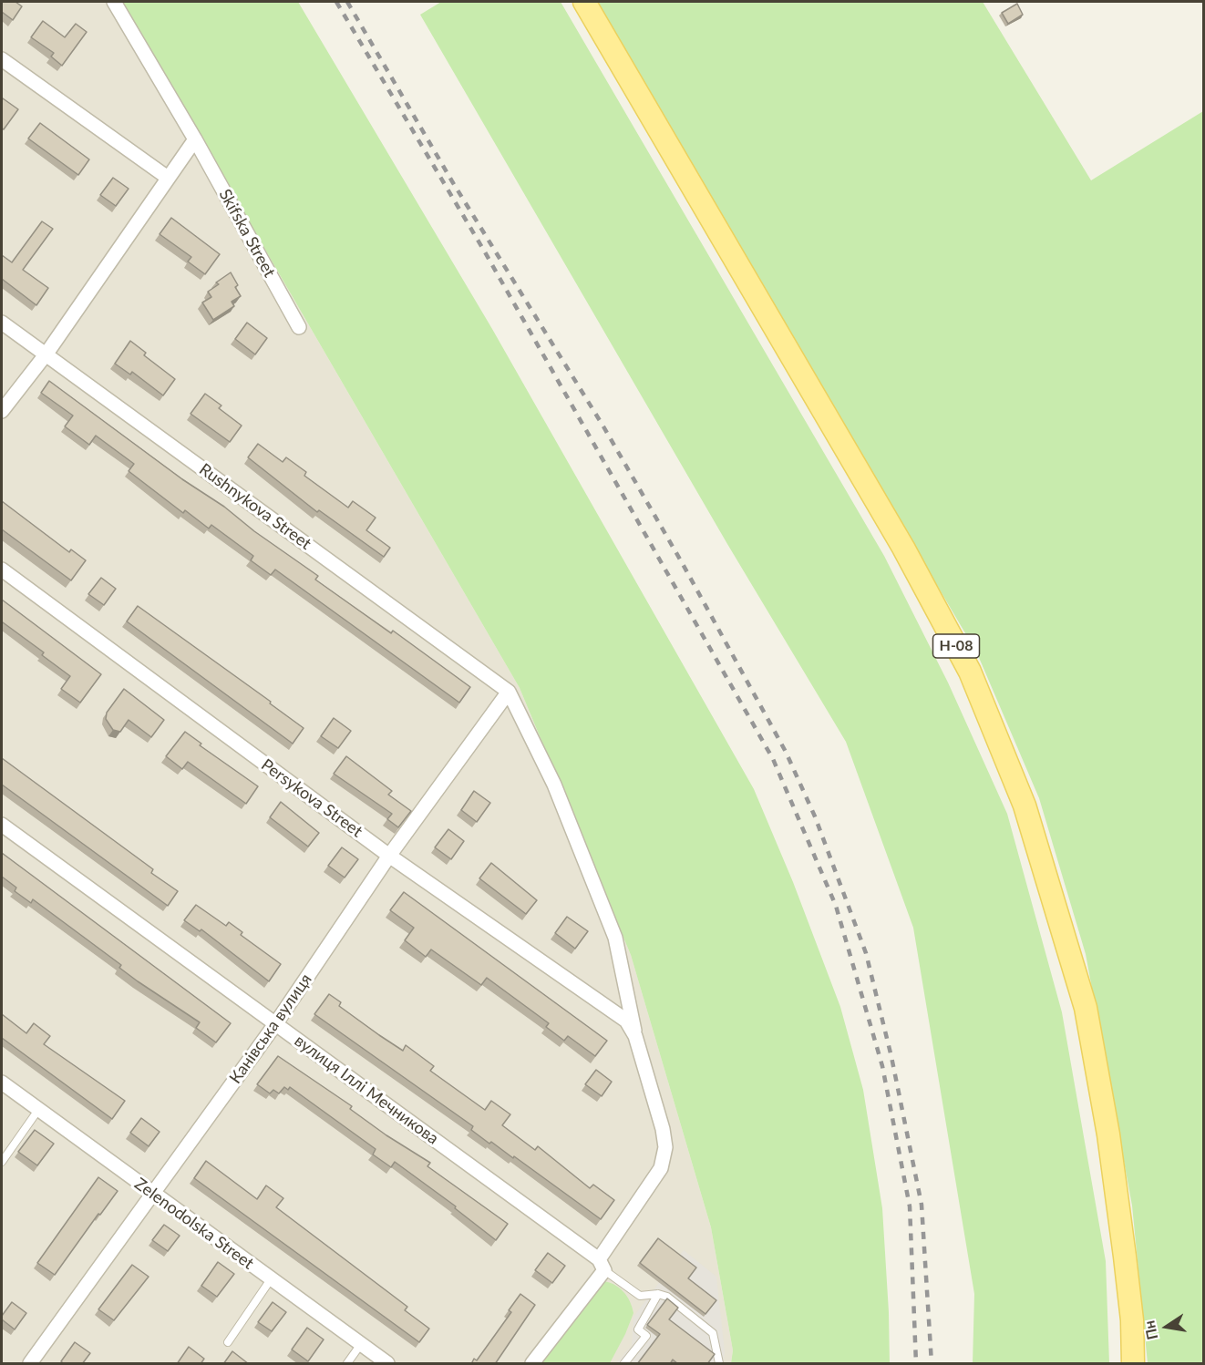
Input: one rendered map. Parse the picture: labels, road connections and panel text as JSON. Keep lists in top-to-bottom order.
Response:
{
  "streets": {
    "main road": ["Н-08"],
    "street": [
      "Skifska Street",
      "Rushnykova Street",
      "Persykova Street",
      "Канівська вулиця",
      "вулиця Іллі Мечникова",
      "Zelenodolska Street"
    ]
  },
  "crossings": [
    ["Rushnykova Street", "Канівська вулиця"],
    ["Persykova Street", "Канівська вулиця"],
    ["Канівська вулиця", "вулиця Іллі Мечникова"],
    ["Канівська вулиця", "Zelenodolska Street"]
  ],
  "north": "left"
}
